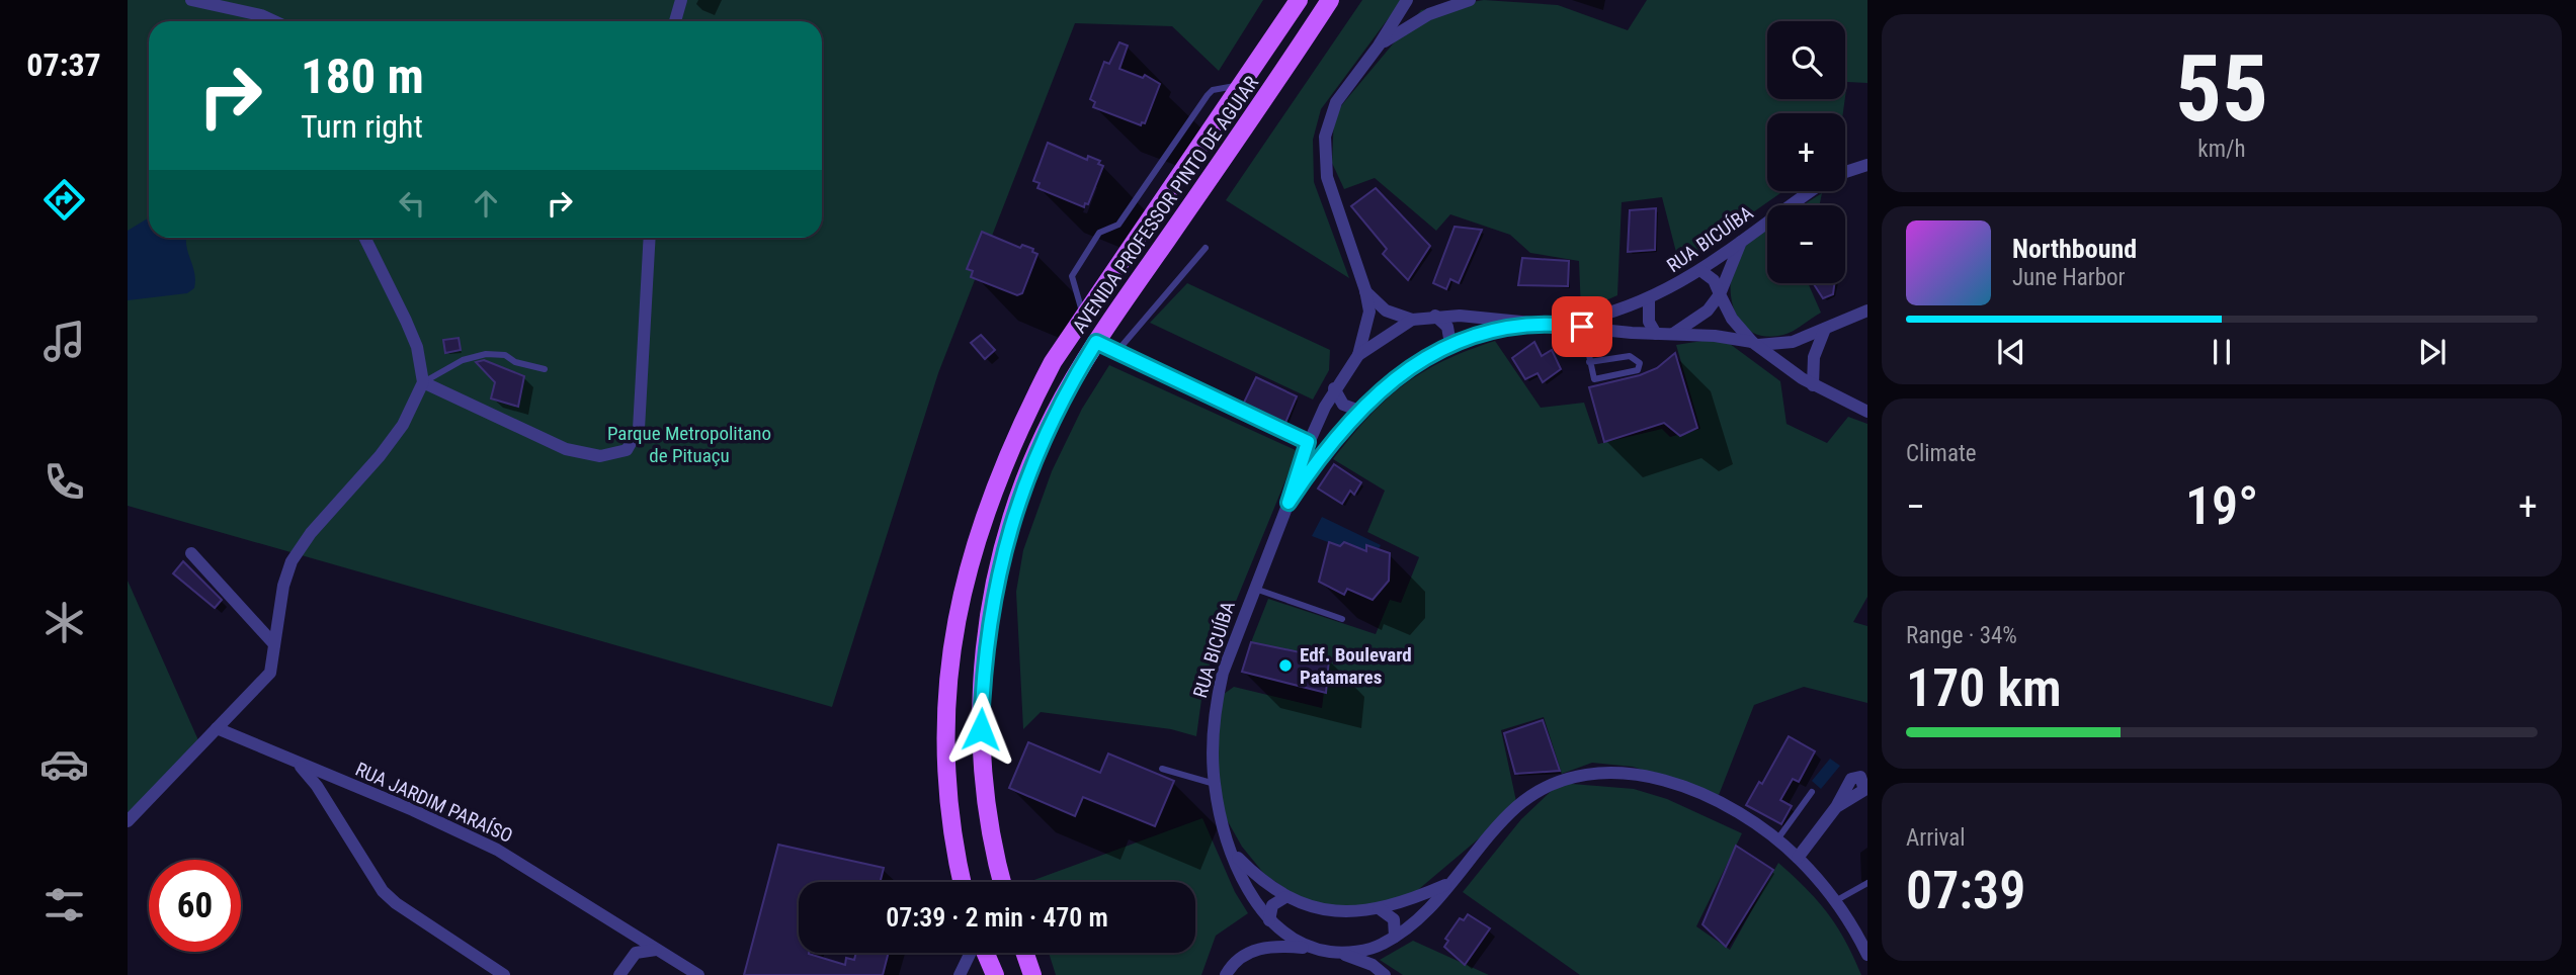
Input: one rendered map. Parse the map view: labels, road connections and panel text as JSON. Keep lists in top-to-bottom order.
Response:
{
  "streets": {
    "main road": ["AVENIDA PROFESSOR PINTO DE AGUIAR"],
    "street": ["RUA BICUÍBA", "RUA JARDIM PARAÍSO"]
  },
  "parks": ["Parque Metropolitano de Pituaçu"],
  "places": ["Edf. Boulevard Patamares"],
  "page": {
    "tabs": "07:37",
    "tile": [
      ["55", "km/h"],
      "Climate",
      ["Range · 34%", "170 km"],
      ["Arrival", "07:39"]
    ],
    "map_buttons": ["+", "−"],
    "turn": ["180 m", "Turn right"],
    "song": ["Northbound", "June Harbor"],
    "heat": ["−", "19°", "+"],
    "limit": "60",
    "trip": "07:39 · 2 min · 470 m"
  }
}
